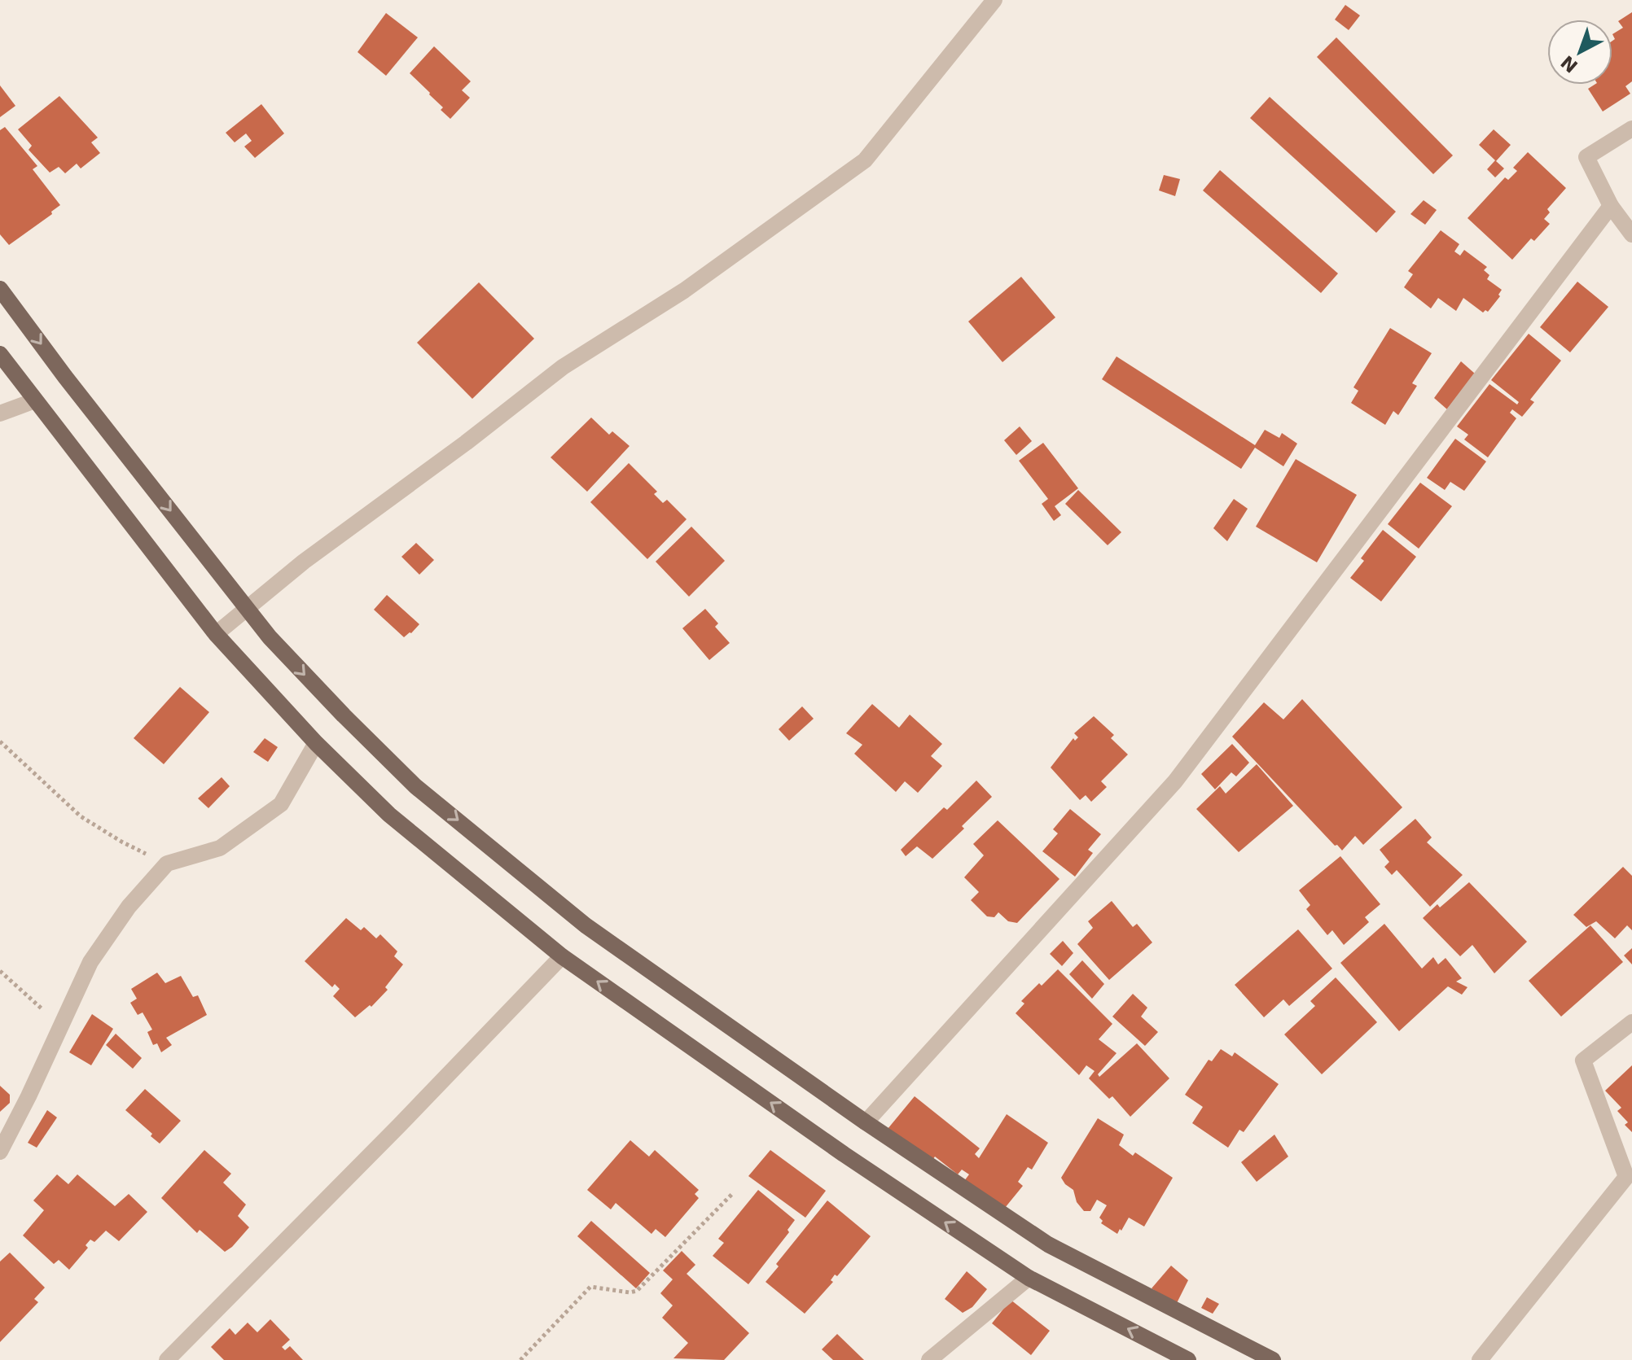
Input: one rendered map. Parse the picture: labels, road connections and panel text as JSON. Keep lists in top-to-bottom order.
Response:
{
  "north": "bottom left"
}
